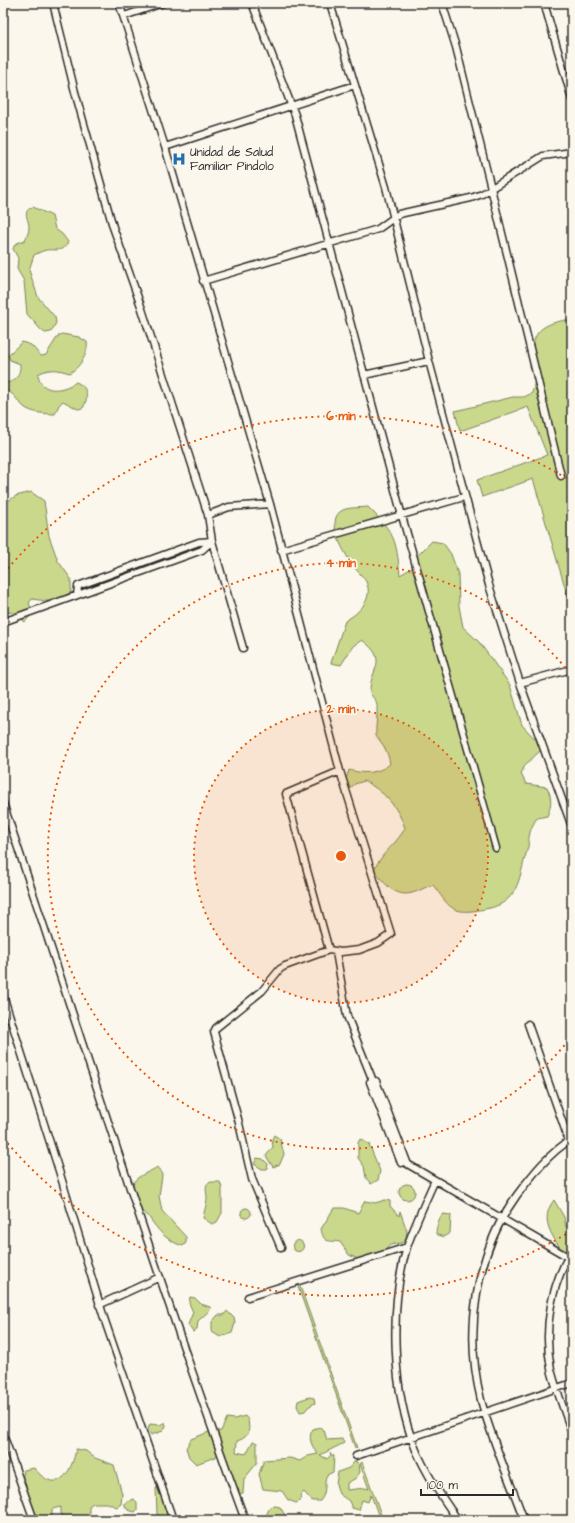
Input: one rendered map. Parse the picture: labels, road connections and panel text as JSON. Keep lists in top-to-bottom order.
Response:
{
  "places": {
    "hospital": ["Unidad de Salud Familiar Pindolo"]
  },
  "scale_bar": "100 m",
  "rings": ["6 min", "4 min", "2 min"]
}
